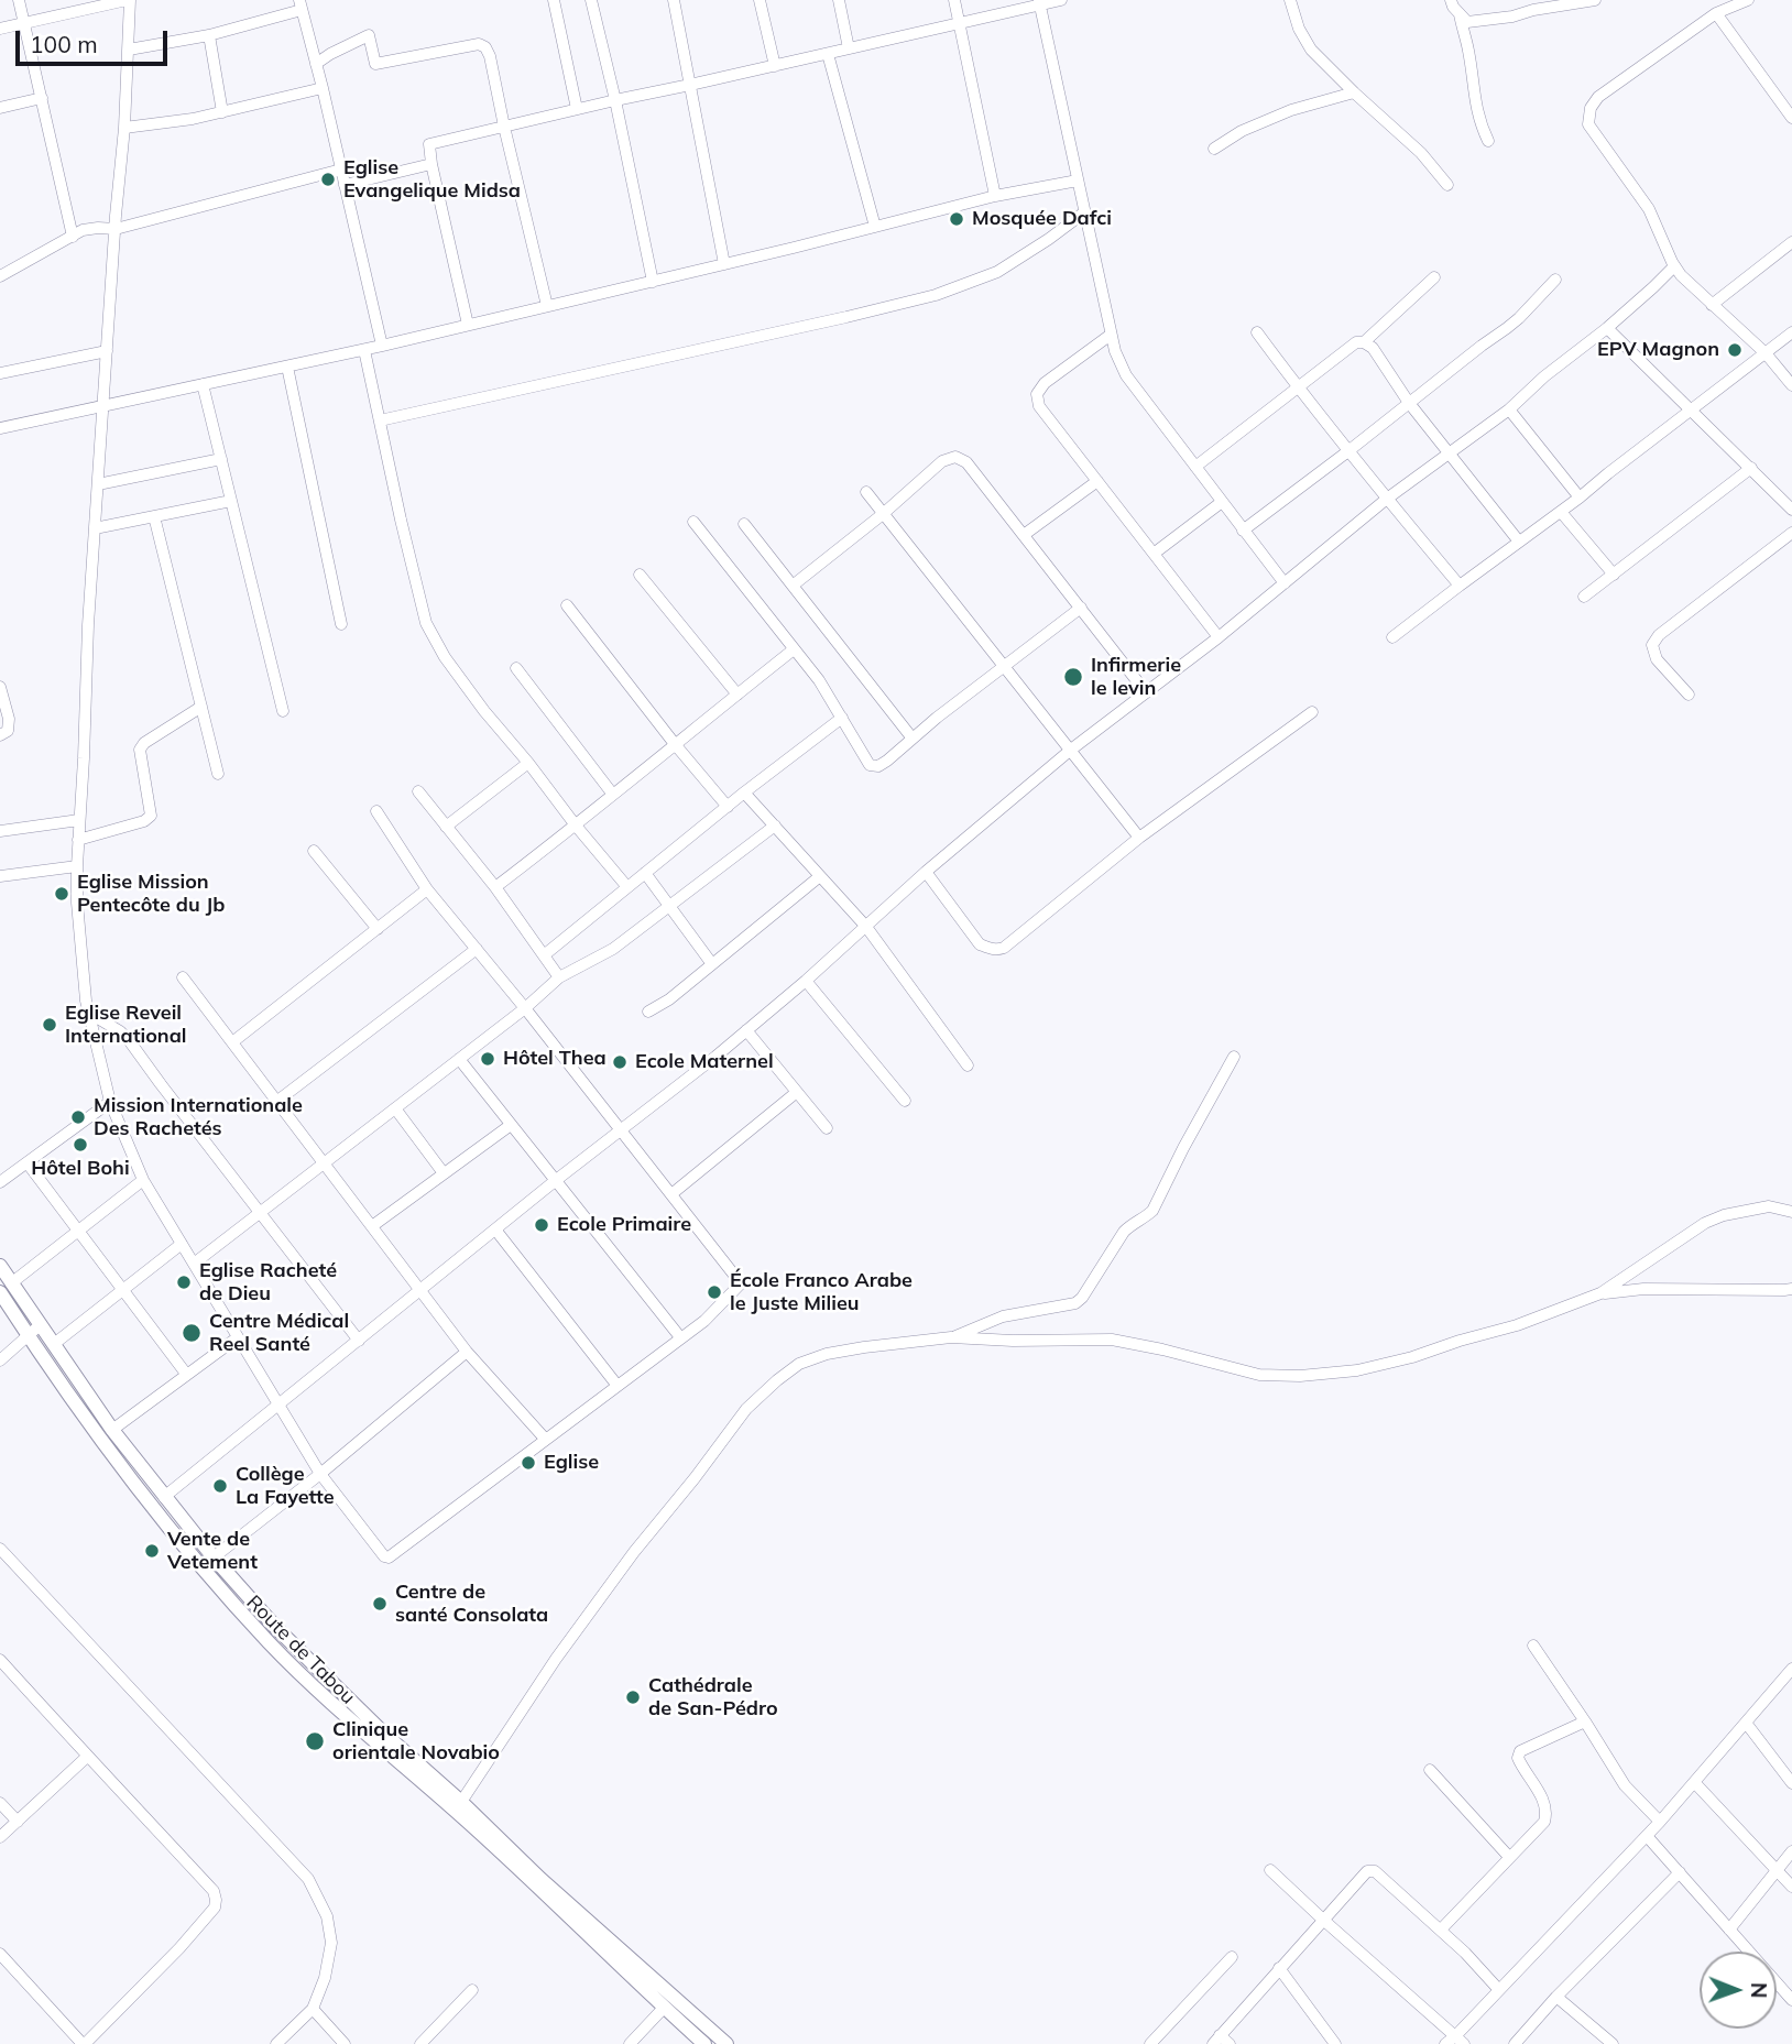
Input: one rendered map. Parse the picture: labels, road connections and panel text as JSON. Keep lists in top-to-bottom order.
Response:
{
  "streets": {
    "main road": ["Route de Tabou"]
  },
  "places": [
    "Eglise Evangelique Midsa",
    "Mosquée Dafci",
    "EPV Magnon",
    "Infirmerie le levin",
    "Eglise Mission Pentecôte du Jb",
    "Eglise Reveil International",
    "Hôtel Thea",
    "Ecole Maternel",
    "Mission Internationale Des Rachetés",
    "Hôtel Bohi",
    "Ecole Primaire",
    "Eglise Racheté de Dieu",
    "École Franco Arabe le Juste Milieu",
    "Centre Médical Reel Santé",
    "Eglise",
    "Collège La Fayette",
    "Vente de Vetement",
    "Centre de santé Consolata",
    "Cathédrale de San-Pédro",
    "Clinique orientale Novabio"
  ],
  "scale_bar": "100 m",
  "north": "right"
}
